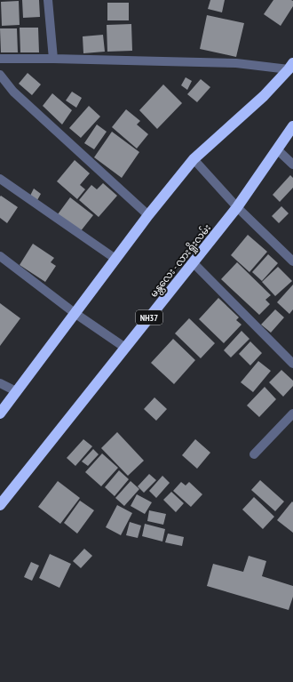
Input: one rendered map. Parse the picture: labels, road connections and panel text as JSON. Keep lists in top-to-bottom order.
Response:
{
  "streets": {
    "highway": ["မန္တလေး - လားရှိုးလမ်း", "NH37"]
  }
}
